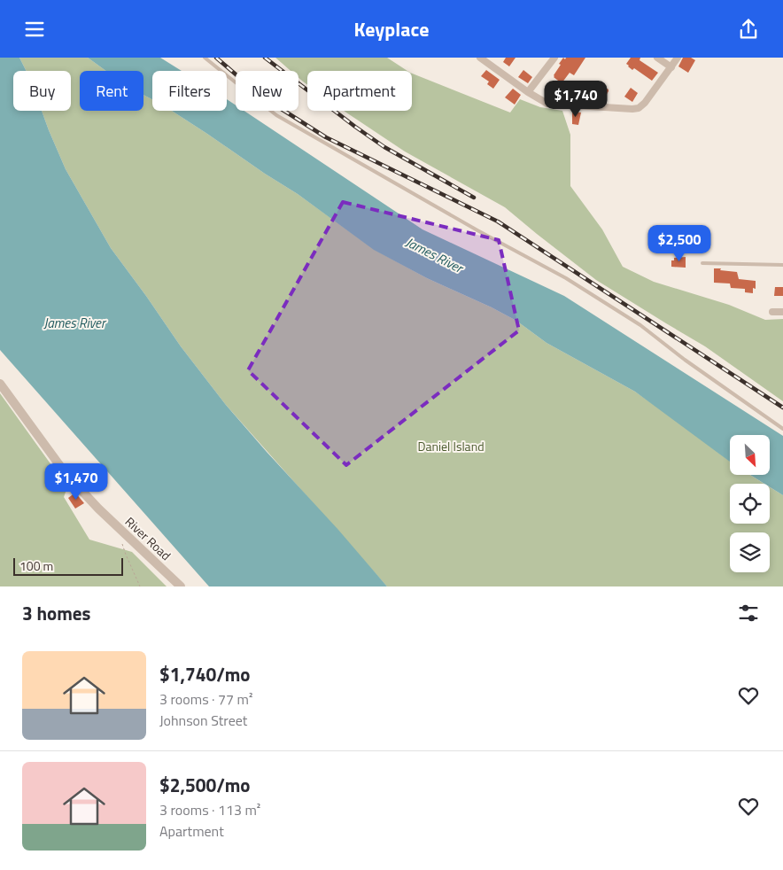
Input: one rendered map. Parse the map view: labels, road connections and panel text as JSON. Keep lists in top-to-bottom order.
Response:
{
  "streets": {
    "street": ["River Road"]
  },
  "water": ["James River"],
  "parks": ["Daniel Island"],
  "scale_bar": "100 m",
  "north": "bottom right",
  "page": {
    "header": "Keyplace",
    "chip": [
      "Buy",
      "Rent",
      "Filters",
      "New",
      "Apartment"
    ],
    "price": ["$1,740", "$2,500", "$1,470"],
    "scale": "100 m",
    "heading": "3 homes",
    "list": [
      {
        "name": "$1,740/mo",
        "note": "3 rooms · 77 m² · Johnson Street"
      },
      {
        "name": "$2,500/mo",
        "note": "3 rooms · 113 m² · Apartment"
      }
    ]
  }
}
